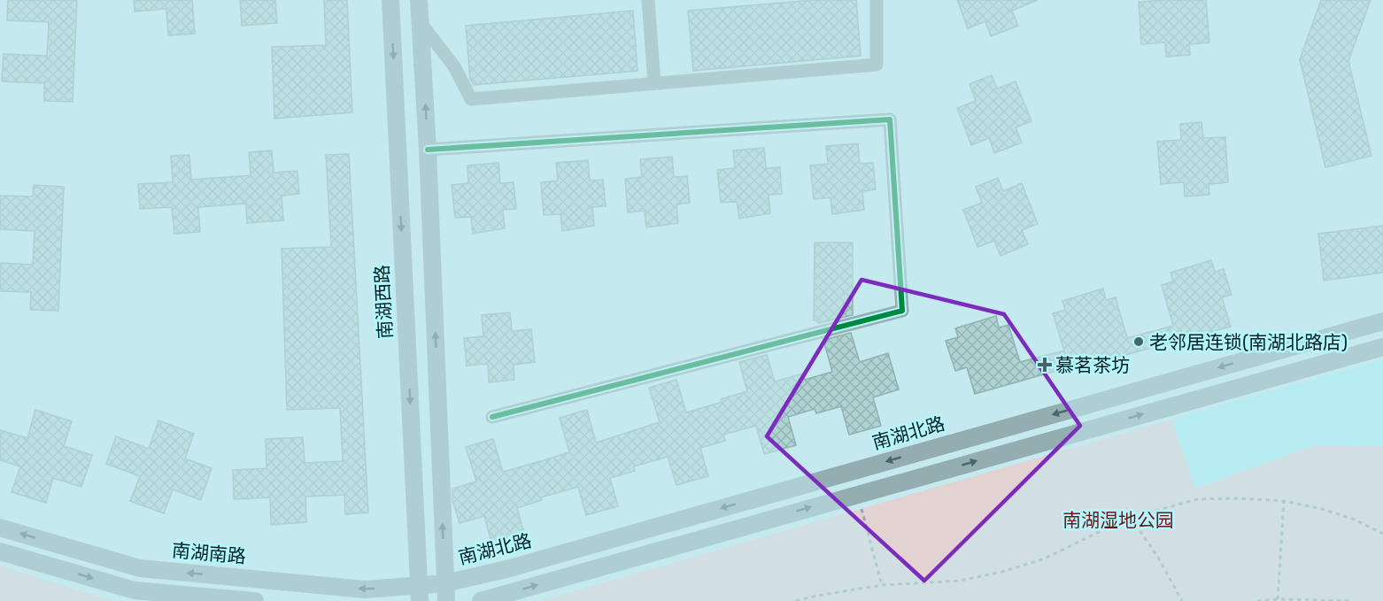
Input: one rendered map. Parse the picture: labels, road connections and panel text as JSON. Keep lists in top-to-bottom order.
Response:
{
  "streets": {
    "main road": ["南湖西路", "南湖北路", "南湖南路"]
  },
  "crossings": [
    ["南湖西路", "南湖北路"],
    ["南湖西路", "南湖南路"],
    ["南湖北路", "南湖南路"]
  ],
  "parks": ["南湖湿地公园"],
  "places": {
    "other": ["老邻居连锁(南湖北路店)"],
    "health": ["慕茗茶坊"]
  }
}
